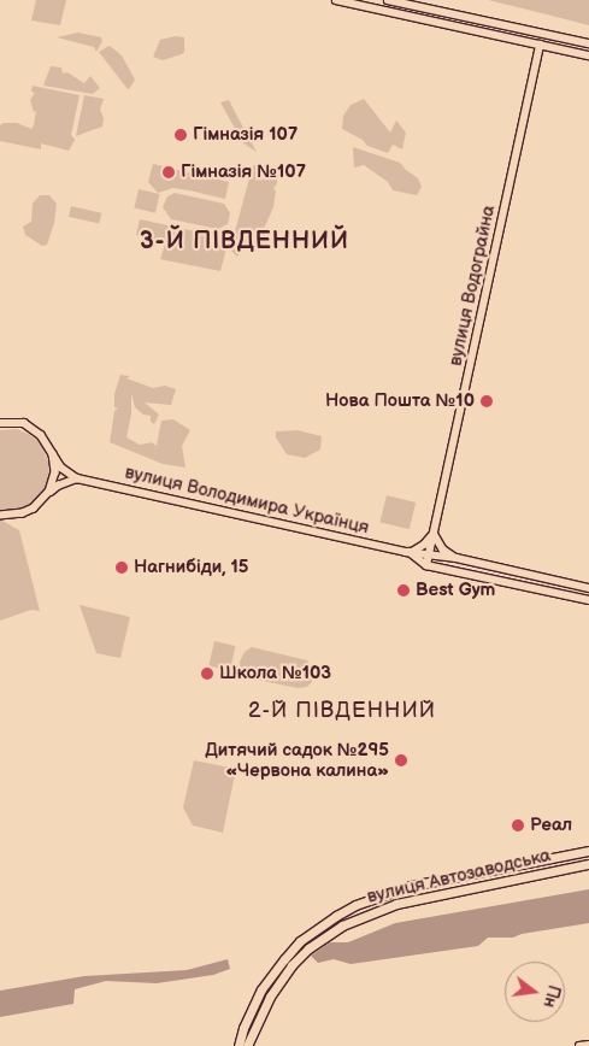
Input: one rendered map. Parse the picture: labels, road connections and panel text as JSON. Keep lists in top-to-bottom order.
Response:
{
  "streets": {
    "main road": ["вулиця Автозаводська"],
    "street": ["вулиця Водограйна", "вулиця Володимира Українця"]
  },
  "crossings": [
    ["вулиця Водограйна", "вулиця Володимира Українця"]
  ],
  "districts": ["3-Й ПІВДЕННИЙ", "2-Й ПІВДЕННИЙ"],
  "places": [
    "Гімназія 107",
    "Гімназія №107",
    "Нова Пошта №10",
    "Нагнибіди, 15",
    "Best Gym",
    "Школа №103",
    "Дитячий садок №295 «Червона калина»",
    "Реал"
  ],
  "north": "right"
}
